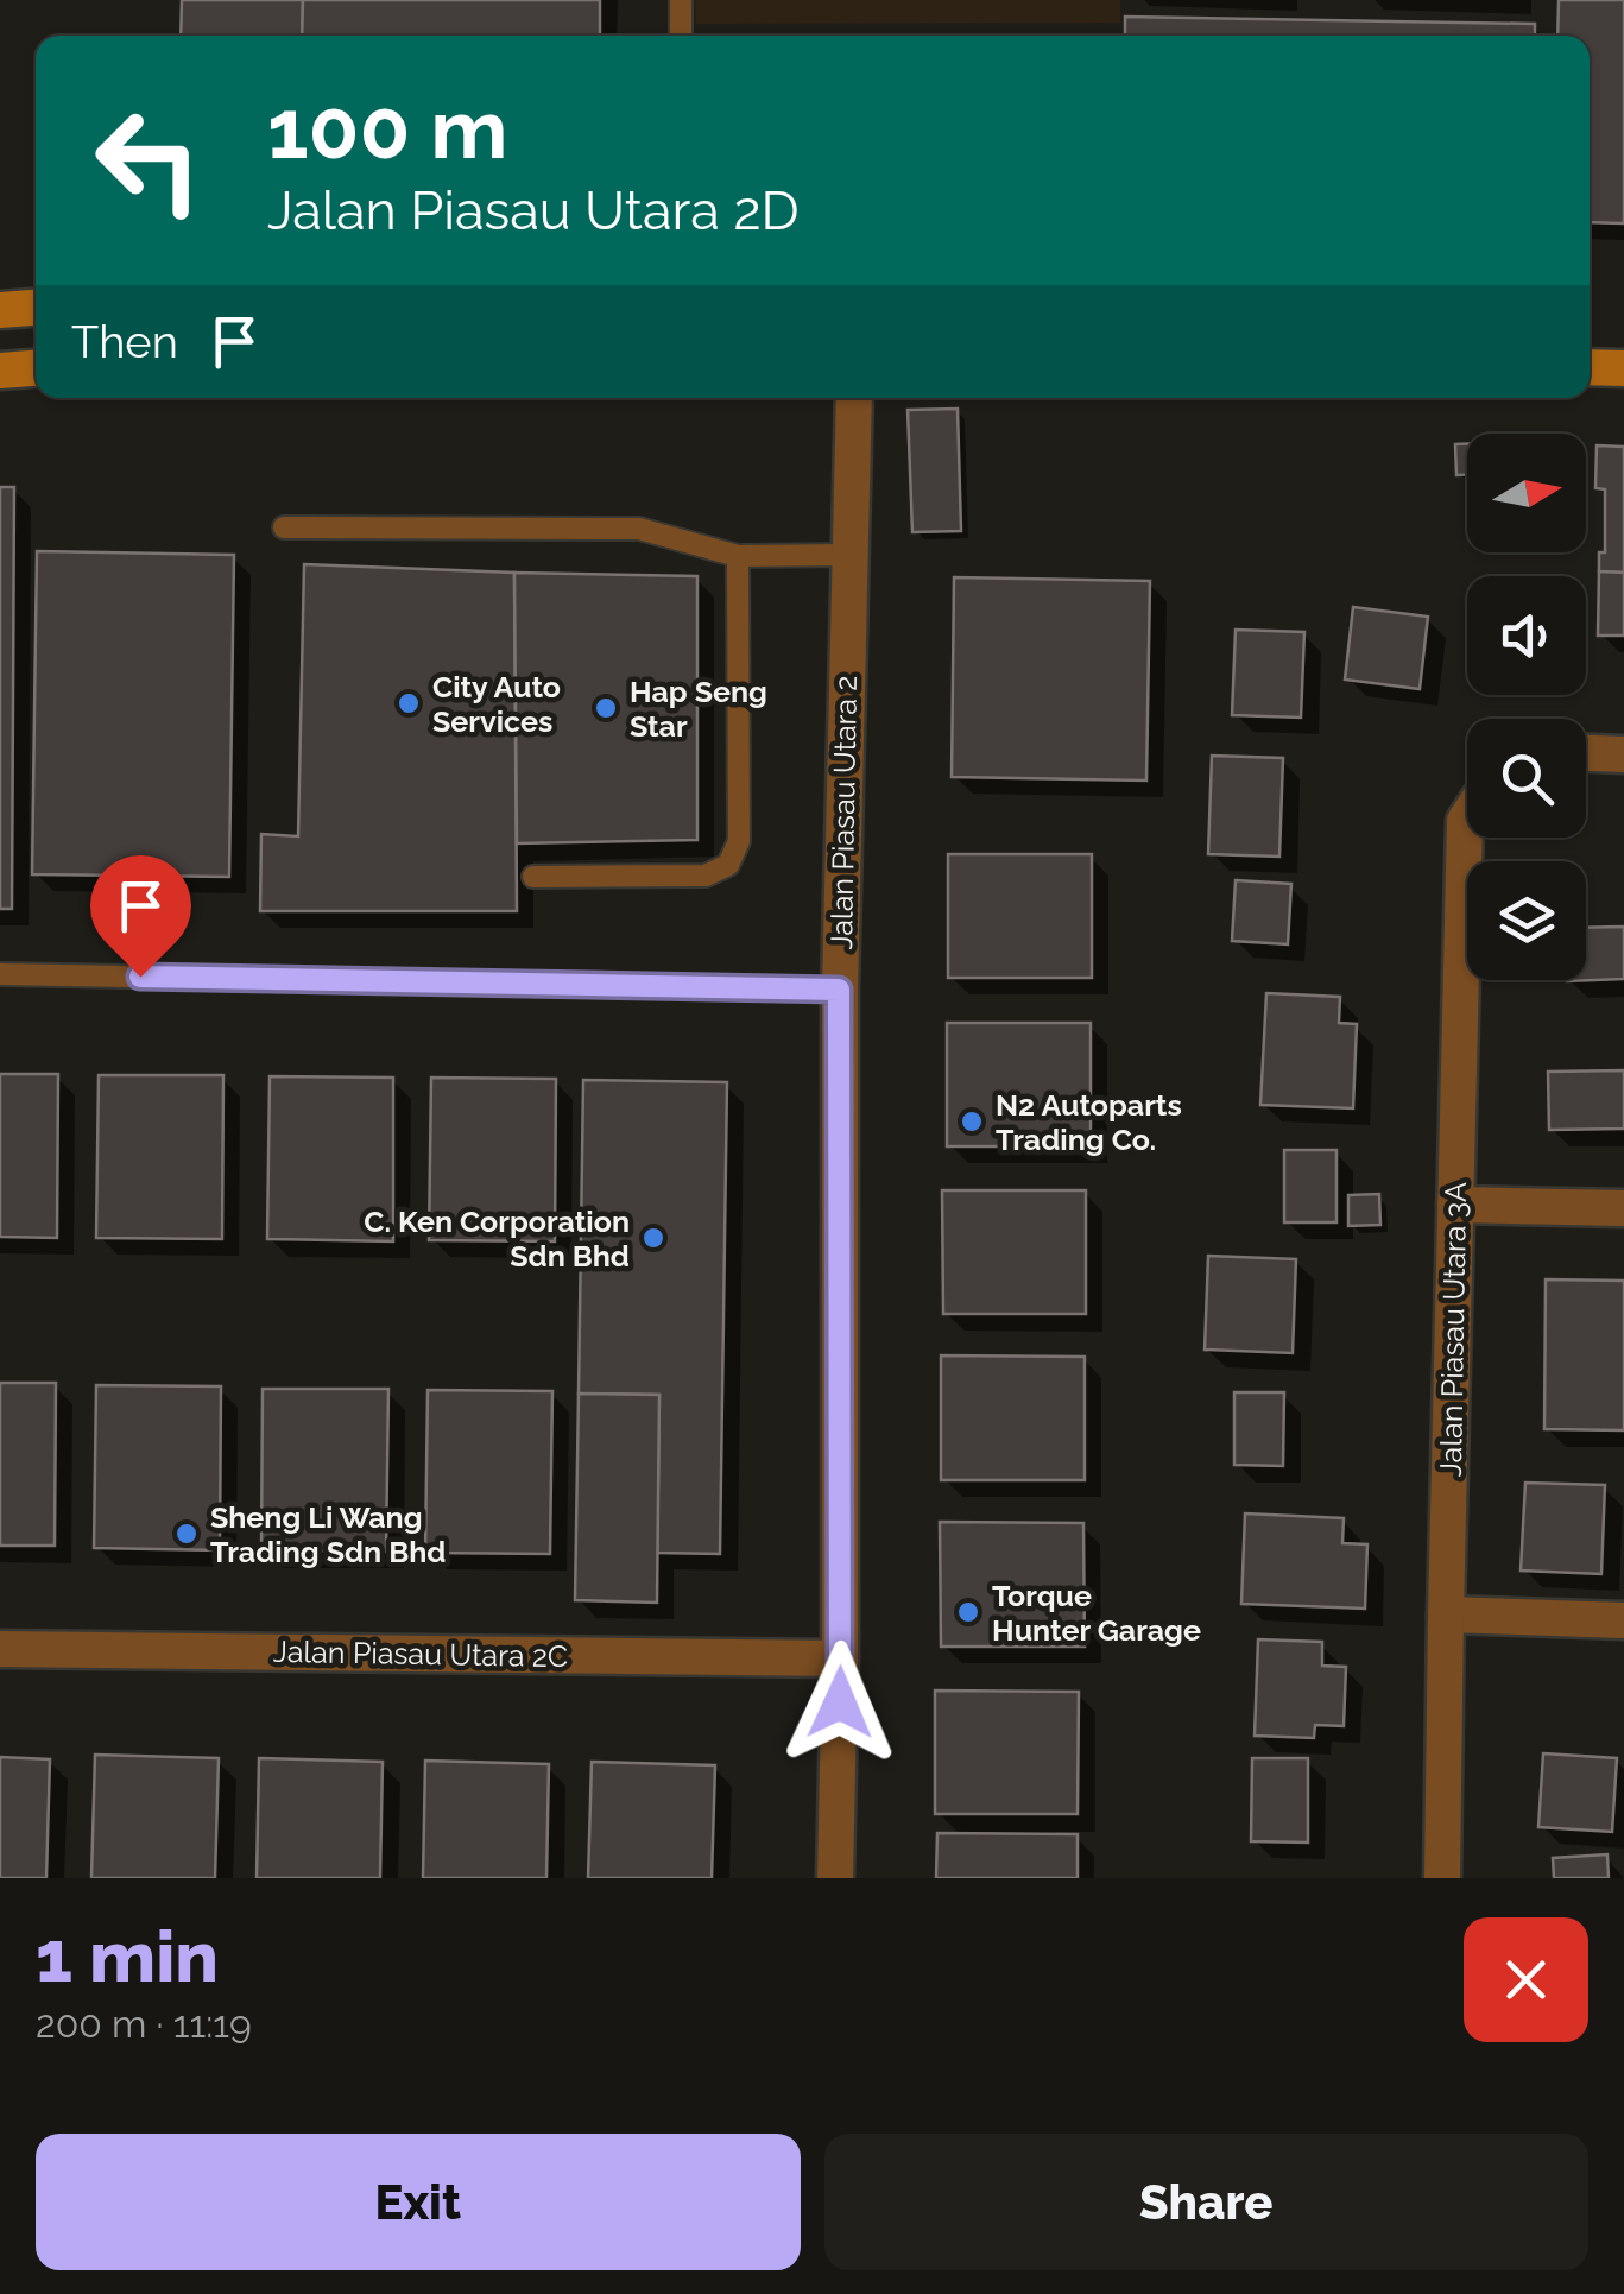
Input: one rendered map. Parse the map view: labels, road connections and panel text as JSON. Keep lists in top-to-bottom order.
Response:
{
  "streets": {
    "street": ["Jalan Piasau Utara 2", "Jalan Piasau Utara 3A", "Jalan Piasau Utara 2C"]
  },
  "crossings": [
    ["Jalan Piasau Utara 2", "Jalan Piasau Utara 2C"]
  ],
  "places": [
    "City Auto Services",
    "Hap Seng Star",
    "N2 Autoparts Trading Co.",
    "C. Ken Corporation Sdn Bhd",
    "Sheng Li Wang Trading Sdn Bhd",
    "Torque Hunter Garage"
  ],
  "north": "right",
  "page": {
    "turn": ["100 m", "Jalan Piasau Utara 2D"],
    "then": "Then",
    "heading": ["1 min", "200 m · 11:19"],
    "buttons": ["Exit", "Share"]
  }
}
